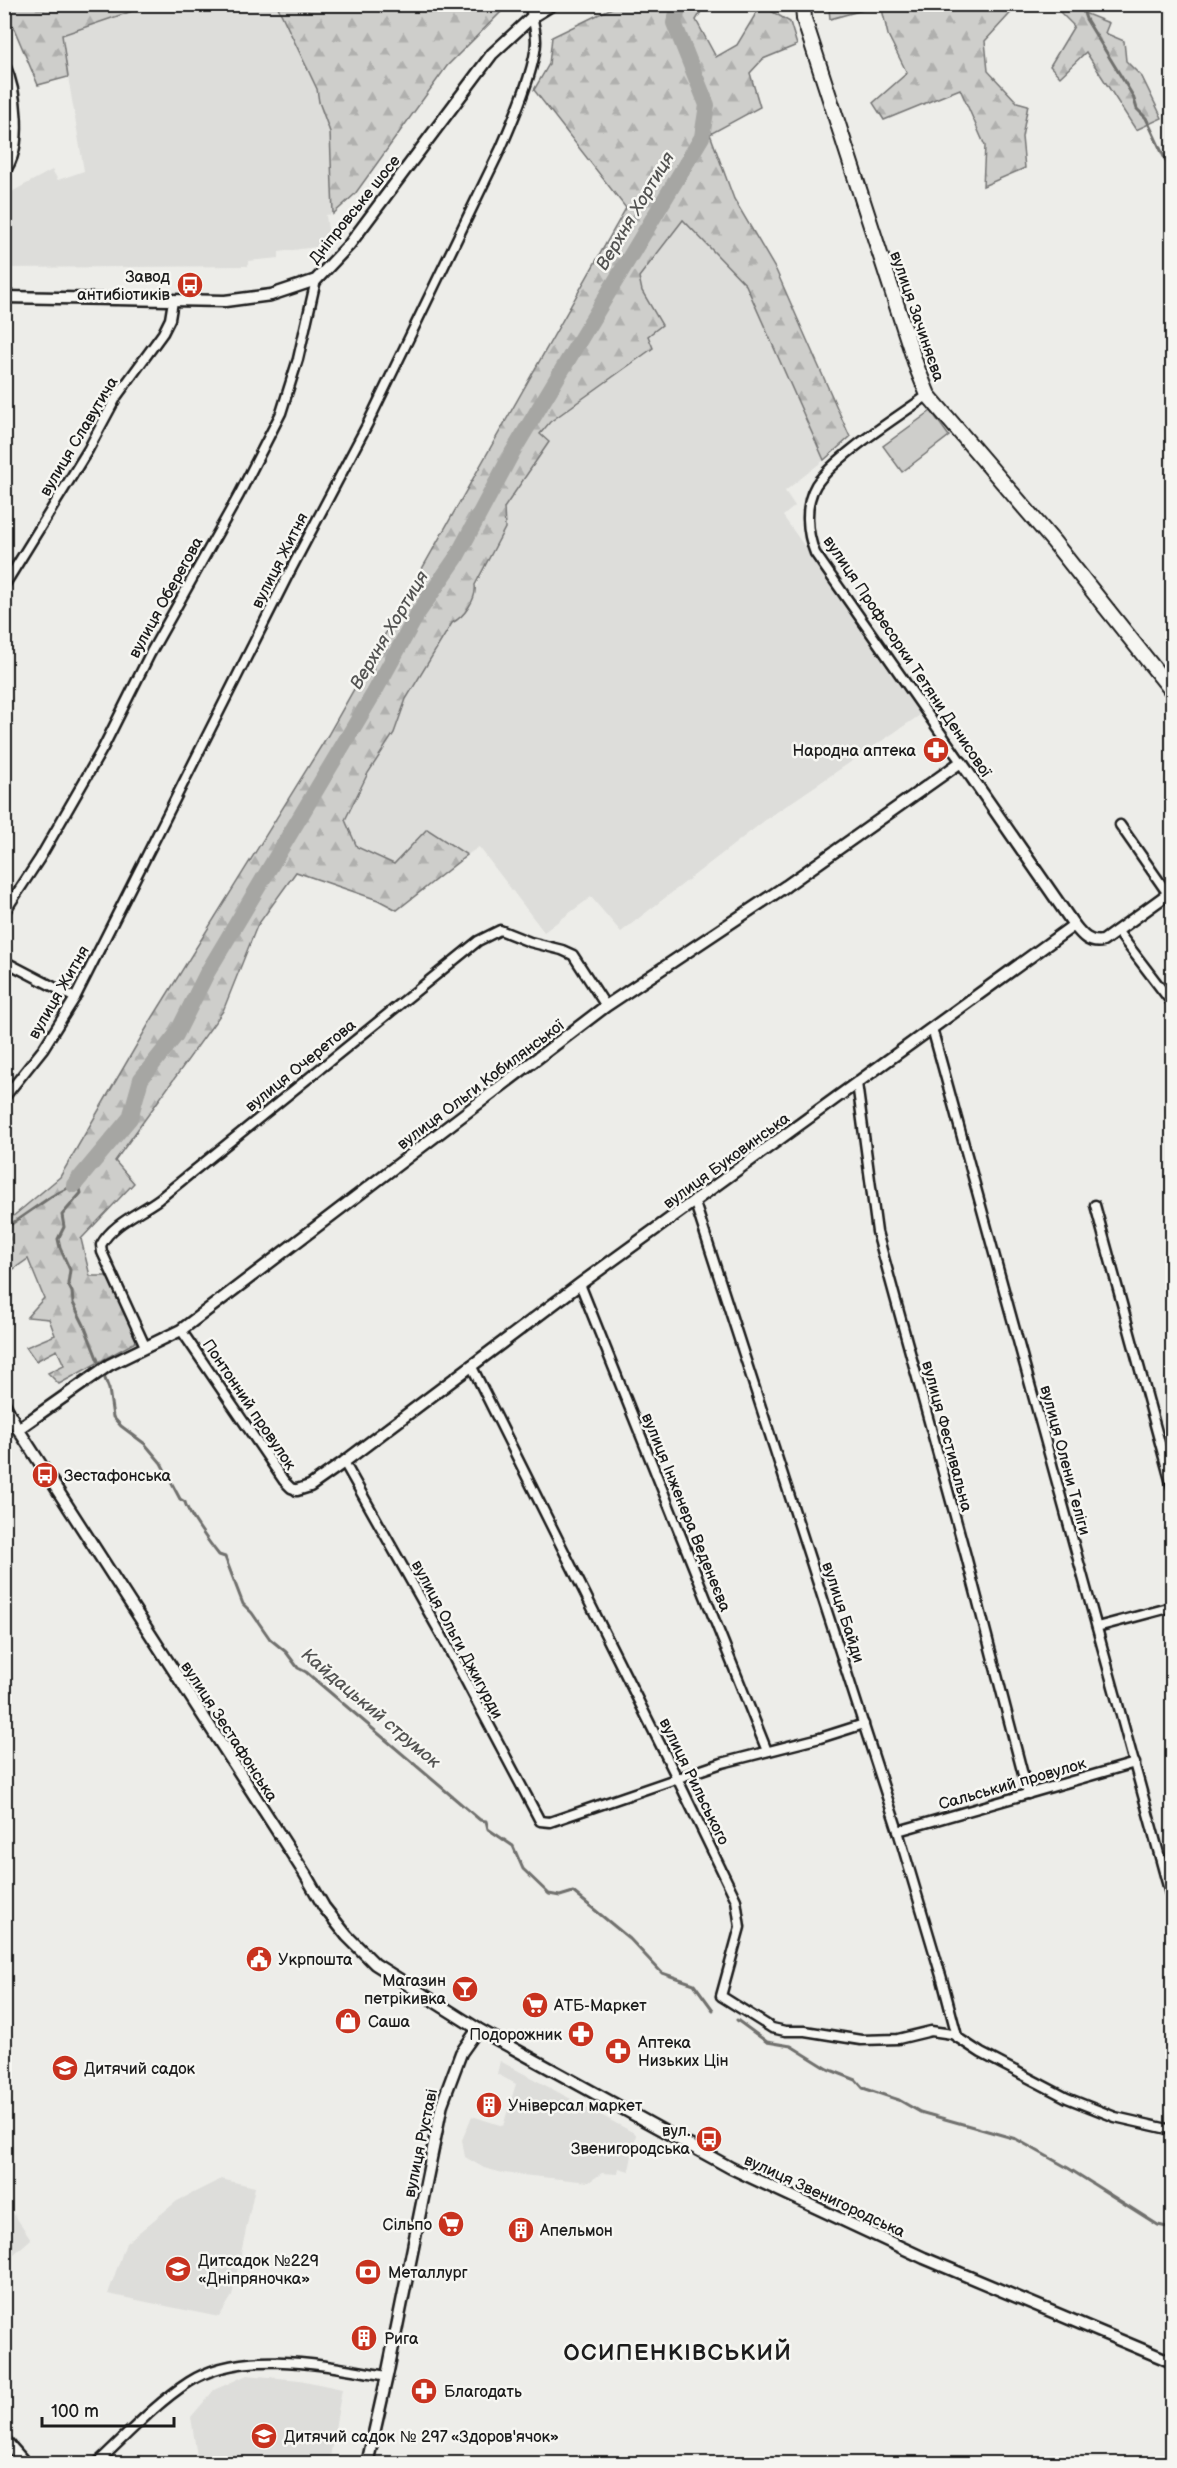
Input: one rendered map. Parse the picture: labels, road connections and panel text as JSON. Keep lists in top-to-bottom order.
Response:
{
  "streets": {
    "main road": ["вулиця Зачиняєва"],
    "street": [
      "Дніпровське шосе",
      "вулиця Славутича",
      "вулиця Житня",
      "вулиця Оберегова",
      "вулиця Професорки Тетяни Денисової",
      "вулиця Очеретова",
      "вулиця Ольги Кобилянської",
      "вулиця Буковинська",
      "Понтонний провулок",
      "вулиця Фестивальна",
      "вулиця Олени Теліги",
      "вулиця Інженера Веденеєва",
      "вулиця Байди",
      "вулиця Ольги Джигурди",
      "вулиця Зестафонська",
      "вулиця Рильського",
      "Сальський провулок",
      "вулиця Руставі",
      "вулиця Звенигородська"
    ]
  },
  "crossings": [
    ["Дніпровське шосе", "вулиця Славутича"],
    ["Дніпровське шосе", "вулиця Житня"],
    ["Дніпровське шосе", "вулиця Оберегова"],
    ["вулиця Зачиняєва", "вулиця Професорки Тетяни Денисової"],
    ["вулиця Професорки Тетяни Денисової", "вулиця Ольги Кобилянської"],
    ["вулиця Професорки Тетяни Денисової", "вулиця Буковинська"],
    ["вулиця Очеретова", "вулиця Ольги Кобилянської"],
    ["вулиця Ольги Кобилянської", "Понтонний провулок"],
    ["вулиця Ольги Кобилянської", "вулиця Зестафонська"],
    ["вулиця Буковинська", "Понтонний провулок"],
    ["вулиця Буковинська", "вулиця Фестивальна"],
    ["вулиця Буковинська", "вулиця Олени Теліги"],
    ["вулиця Буковинська", "вулиця Інженера Веденеєва"],
    ["вулиця Буковинська", "вулиця Байди"],
    ["вулиця Буковинська", "вулиця Ольги Джигурди"],
    ["вулиця Буковинська", "вулиця Рильського"],
    ["вулиця Фестивальна", "Сальський провулок"],
    ["вулиця Олени Теліги", "Сальський провулок"],
    ["вулиця Байди", "вулиця Рильського"],
    ["вулиця Байди", "Сальський провулок"],
    ["вулиця Ольги Джигурди", "вулиця Рильського"],
    ["вулиця Зестафонська", "вулиця Руставі"],
    ["вулиця Зестафонська", "вулиця Звенигородська"],
    ["вулиця Руставі", "вулиця Звенигородська"]
  ],
  "districts": ["ОСИПЕНКІВСЬКИЙ"],
  "water": ["Верхня Хортиця", "Кайдацький струмок"],
  "places": {
    "bus stop": ["Завод антибіотиків", "Зестафонська", "вул. Звенигородська"],
    "pharmacy": [
      "Народна аптека",
      "Подорожник",
      "Аптека Низьких Цін",
      "Благодать"
    ],
    "public building": ["Укрпошта"],
    "bar": ["Магазин петрікивка"],
    "supermarket": ["АТБ-Маркет", "Сільпо"],
    "shop": ["Саша"],
    "school or university": ["Дитячий садок", "Дитсадок №229 «Дніпряночка»", "Дитячий садок № 297 «Здоров'ячок»"],
    "building": ["Універсал маркет", "Апельмон", "Рига"],
    "bank": ["Металлург"]
  },
  "scale_bar": "100 m"
}
